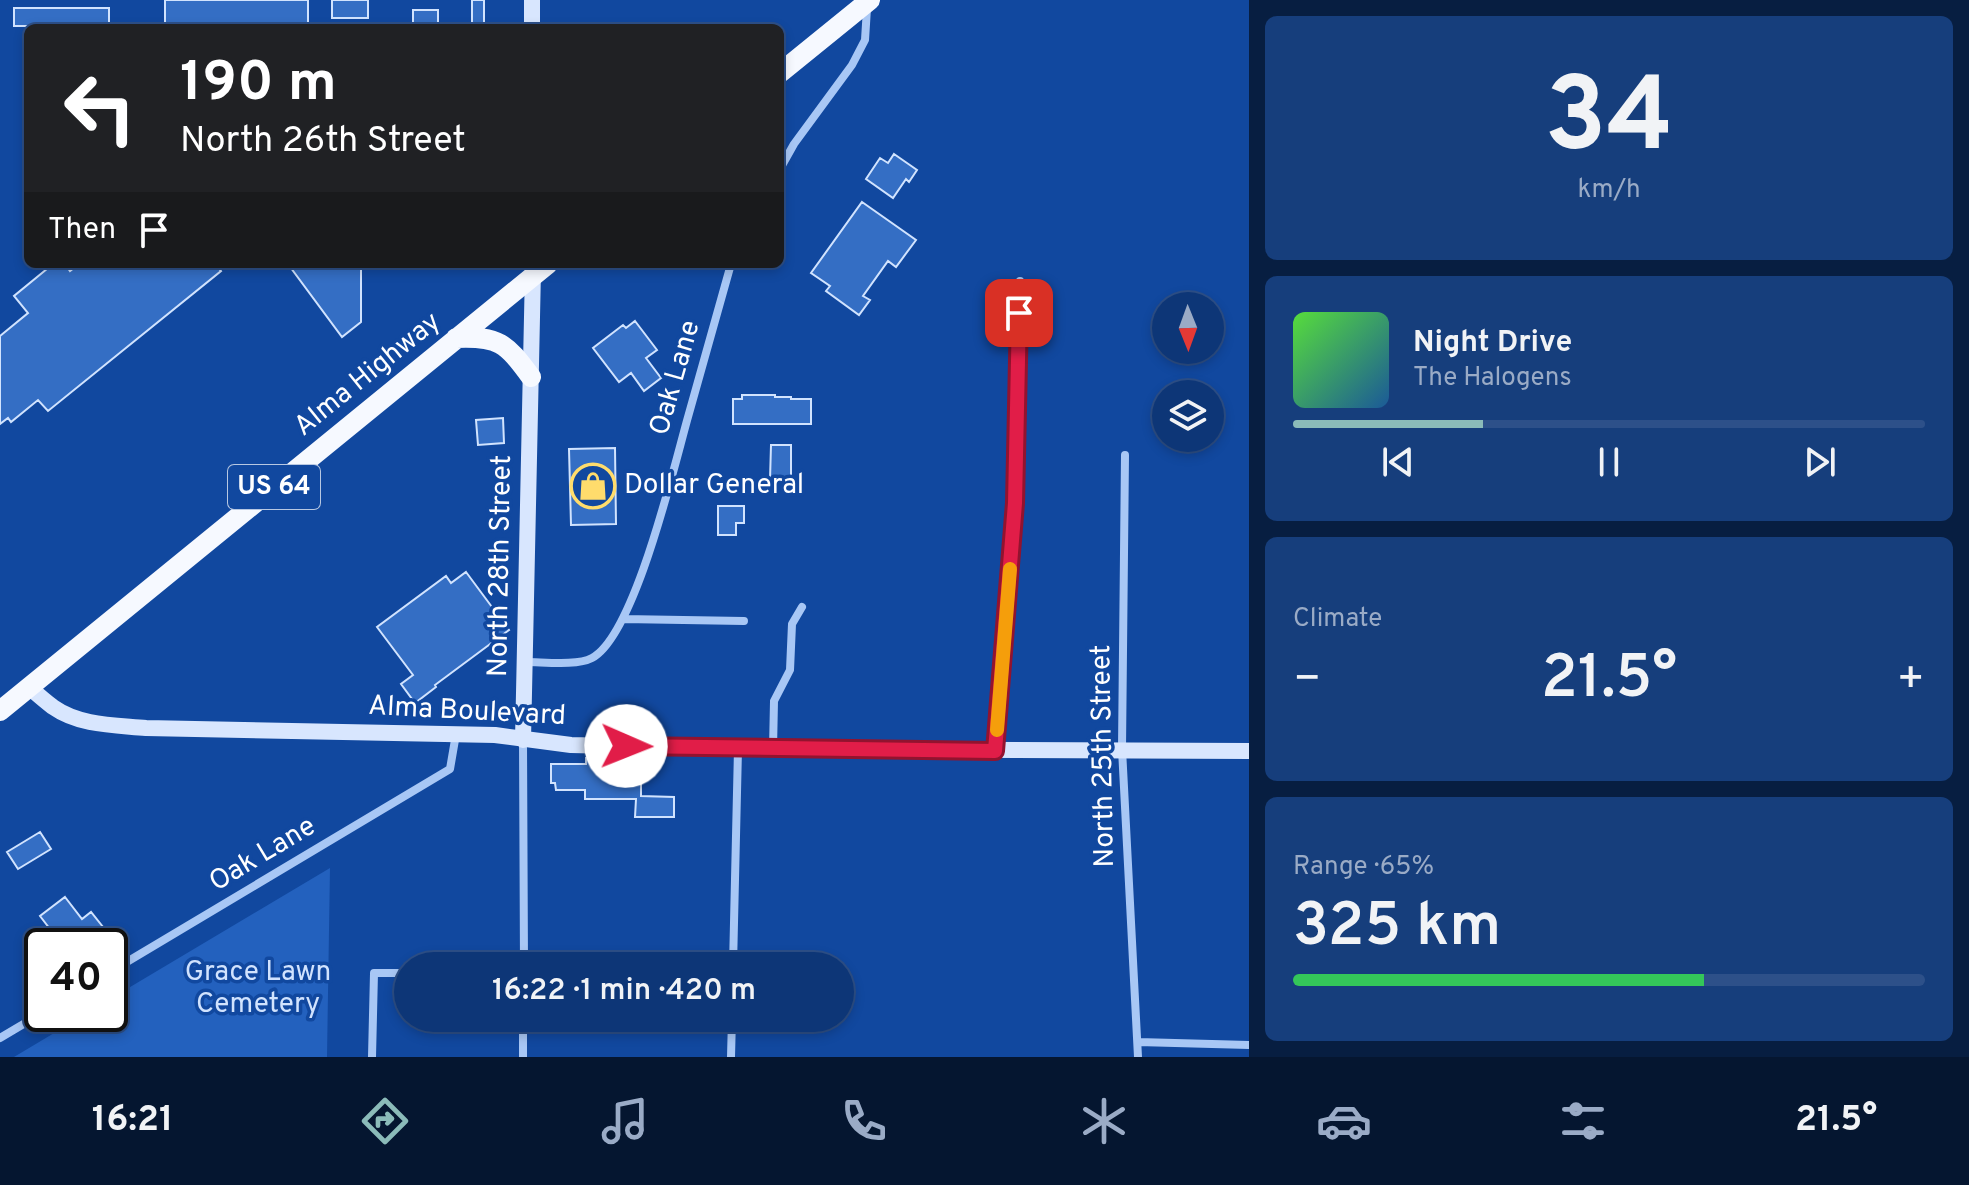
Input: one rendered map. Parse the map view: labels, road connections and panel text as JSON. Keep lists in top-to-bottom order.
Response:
{
  "streets": {
    "main road": ["Alma Highway", "US 64"],
    "street": [
      "Oak Lane",
      "North 28th Street",
      "Alma Boulevard",
      "North 25th Street"
    ]
  },
  "crossings": [
    ["Alma Highway", "North 28th Street"],
    ["Alma Highway", "Alma Boulevard"],
    ["Oak Lane", "North 28th Street"],
    ["Oak Lane", "Alma Boulevard"],
    ["North 28th Street", "Alma Boulevard"],
    ["Alma Boulevard", "North 25th Street"]
  ],
  "parks": ["Grace Lawn Cemetery"],
  "places": {
    "shop": ["Dollar General"]
  },
  "north": "bottom",
  "page": {
    "tile": [
      ["34", "km/h"],
      "Climate",
      ["Range · 65%", "325 km"]
    ],
    "turn": ["190 m", "North 26th Street"],
    "then": "Then",
    "song": ["Night Drive", "The Halogens"],
    "heat": ["−", "21.5°", "+"],
    "limit": "40",
    "trip": "16:22 · 1 min · 420 m",
    "tabs": ["16:21", "21.5°"]
  }
}
